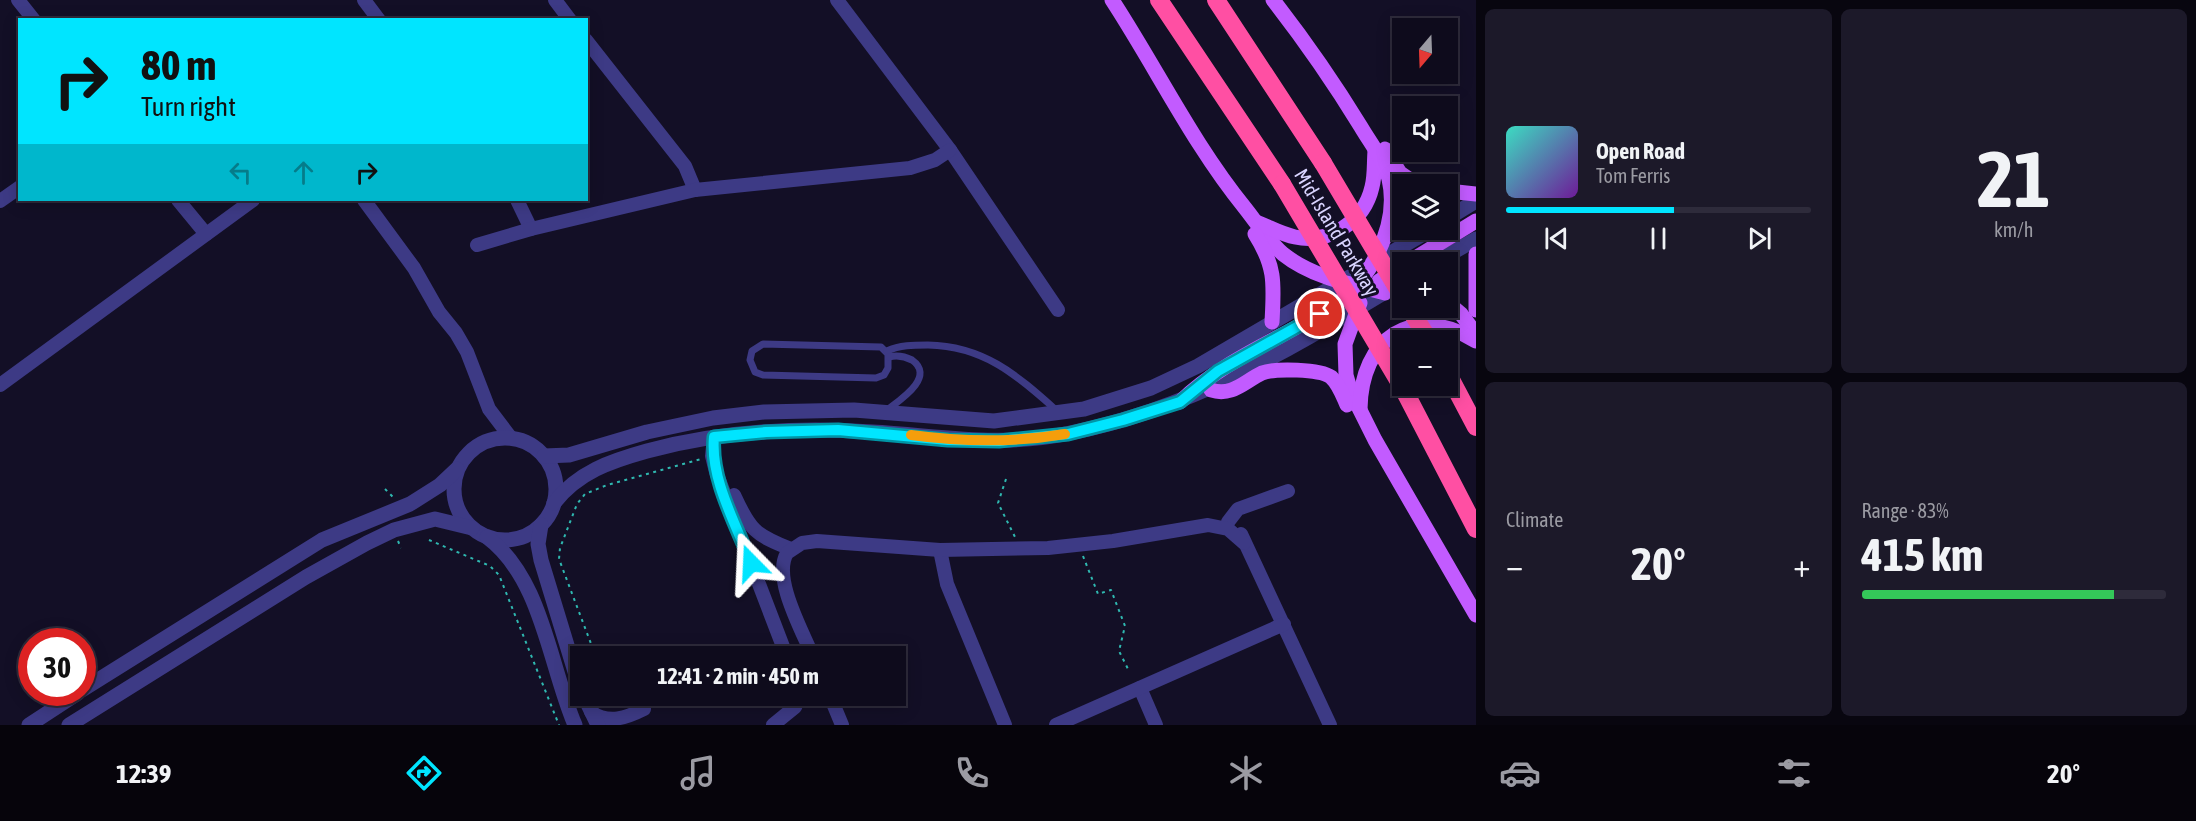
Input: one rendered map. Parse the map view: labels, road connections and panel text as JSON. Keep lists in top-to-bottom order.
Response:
{
  "streets": {
    "highway": ["Mid-Island Parkway"]
  },
  "north": "bottom",
  "page": {
    "tile": [
      ["21", "km/h"],
      "Climate",
      ["Range · 83%", "415 km"]
    ],
    "map_buttons": ["+", "−"],
    "turn": ["80 m", "Turn right"],
    "song": ["Open Road", "Tom Ferris"],
    "heat": ["−", "20°", "+"],
    "limit": "30",
    "trip": "12:41 · 2 min · 450 m",
    "tabs": ["12:39", "20°"]
  }
}
